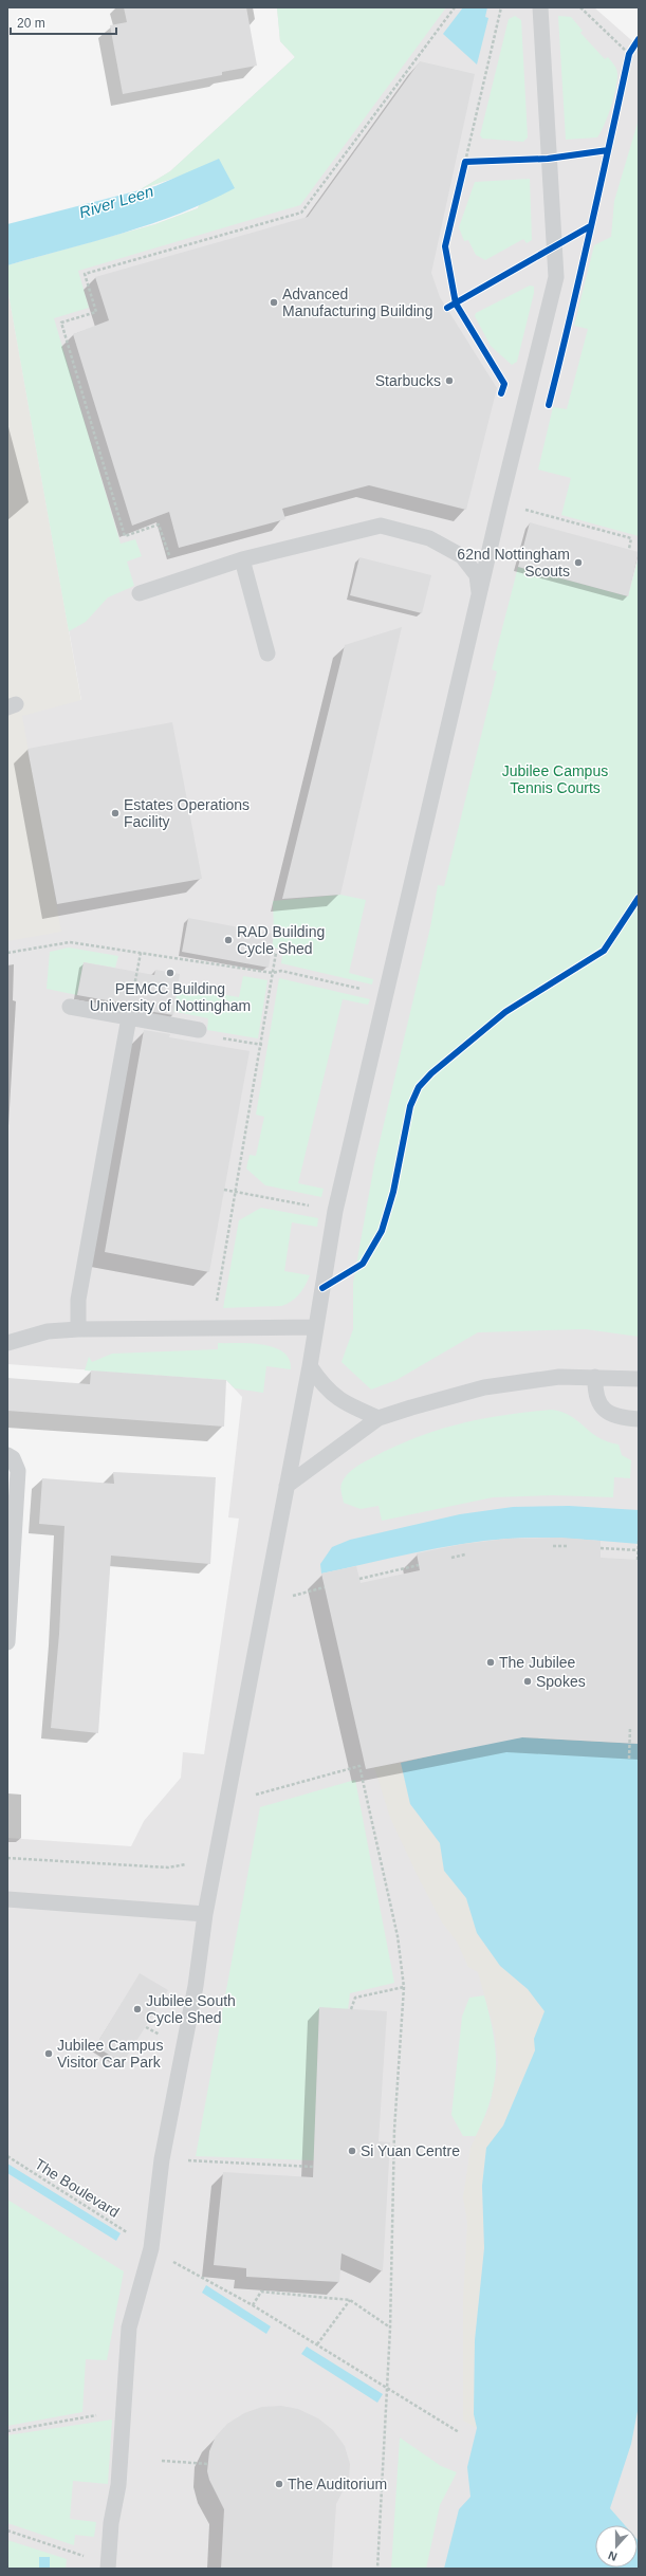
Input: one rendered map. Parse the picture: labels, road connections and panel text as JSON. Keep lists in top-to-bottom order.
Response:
{
  "streets": {
    "path": ["The Boulevard"]
  },
  "water": ["River Leen"],
  "parks": ["Jubilee Campus Tennis Courts"],
  "places": [
    "Advanced Manufacturing Building",
    "Starbucks",
    "62nd Nottingham Scouts",
    "Estates Operations Facility",
    "RAD Building Cycle Shed",
    "PEMCC Building University of Nottingham",
    "The Jubilee",
    "Spokes",
    "Jubilee South Cycle Shed",
    "Jubilee Campus Visitor Car Park",
    "Si Yuan Centre",
    "The Auditorium"
  ],
  "scale_bar": "20 m",
  "north": "bottom"
}
